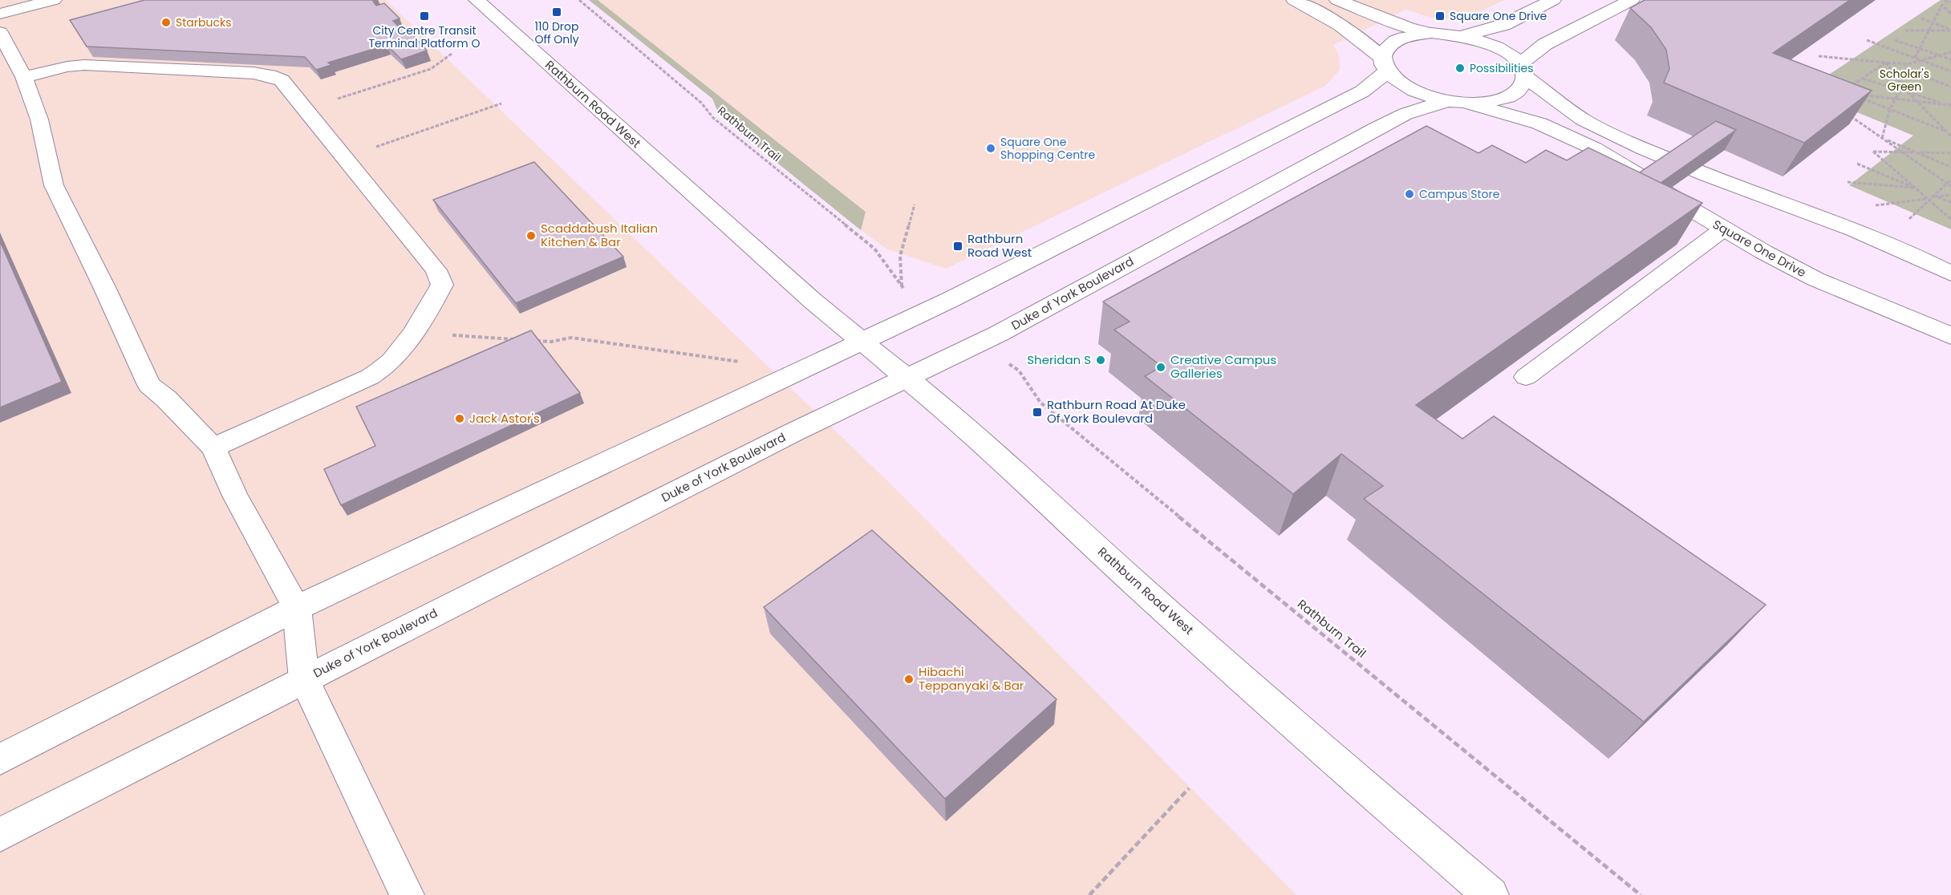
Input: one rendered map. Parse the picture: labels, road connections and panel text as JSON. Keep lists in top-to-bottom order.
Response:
{
  "streets": {
    "street": ["Rathburn Road West", "Square One Drive", "Duke of York Boulevard"],
    "path": ["Rathburn Trail"]
  },
  "crossings": [
    ["Rathburn Road West", "Duke of York Boulevard"]
  ],
  "parks": ["Scholar's Green"],
  "places": {
    "transit": [
      "110 Drop Off Only",
      "City Centre Transit Terminal Platform O",
      "Square One Drive",
      "Rathburn Road West",
      "Rathburn Road At Duke Of York Boulevard"
    ],
    "other": [
      "Starbucks",
      "Possibilities",
      "Square One Shopping Centre",
      "Campus Store",
      "Scaddabush Italian Kitchen & Bar",
      "Sheridan S",
      "Creative Campus Galleries",
      "Jack Astor's",
      "Hibachi Teppanyaki & Bar"
    ]
  }
}
